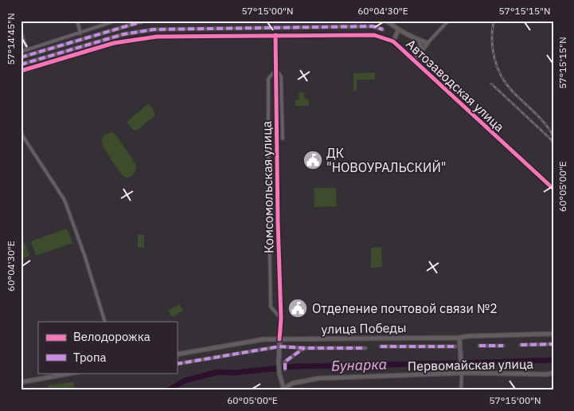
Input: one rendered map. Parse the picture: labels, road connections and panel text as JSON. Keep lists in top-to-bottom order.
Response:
{
  "streets": {
    "street": [
      "Автозаводская улица",
      "Комсомольская улица",
      "улица Победы",
      "Первомайская улица"
    ]
  },
  "crossings": [
    ["Автозаводская улица", "Комсомольская улица"],
    ["Комсомольская улица", "улица Победы"],
    ["Комсомольская улица", "Первомайская улица"]
  ],
  "water": ["Бунарка"],
  "places": {
    "public building": ["ДК \"НОВОУРАЛЬСКИЙ\"", "Отделение почтовой связи №2"]
  },
  "legend": ["Велодорожка", "Тропа"],
  "coordinates": [
    "57°15'00\"N",
    "60°04'30\"E",
    "57°15'15\"N",
    "57°14'45\"N",
    "60°05'00\"E"
  ]
}
